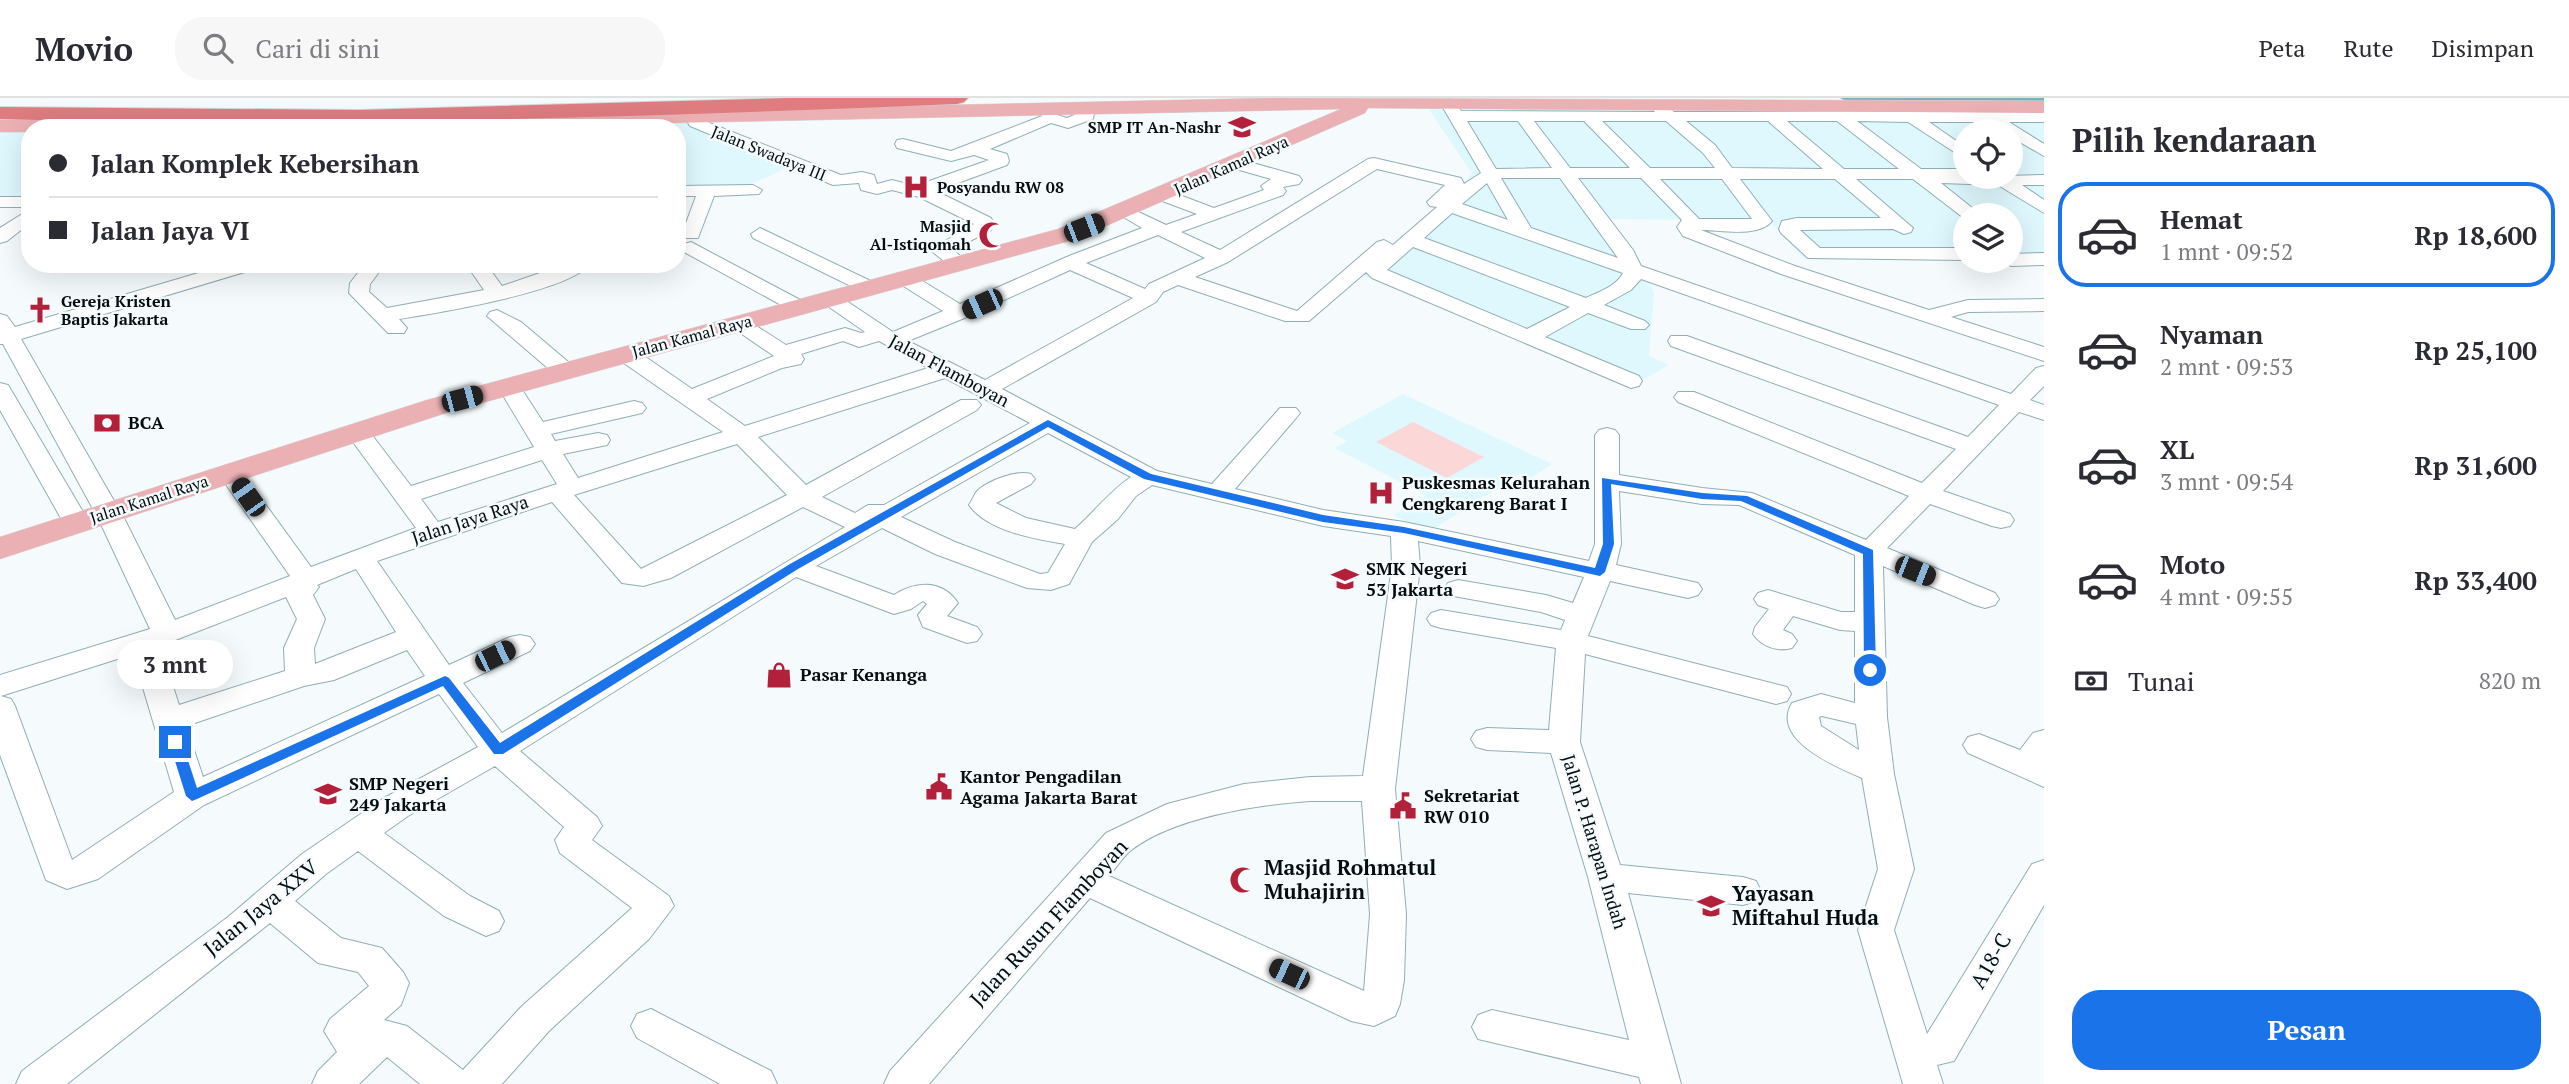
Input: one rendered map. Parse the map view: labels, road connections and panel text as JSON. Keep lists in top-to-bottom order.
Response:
{
  "streets": {
    "main road": ["Jalan Kamal Raya"],
    "street": [
      "Jalan Swadaya III",
      "Jalan Flamboyan",
      "Jalan Jaya Raya",
      "Jalan P. Harapan Indah",
      "Jalan Jaya XXV",
      "Jalan Rusun Flamboyan",
      "A18-C"
    ]
  },
  "crossings": [
    ["Jalan Kamal Raya", "Jalan Flamboyan"],
    ["Jalan Flamboyan", "Jalan Jaya Raya"],
    ["Jalan Flamboyan", "Jalan P. Harapan Indah"],
    ["Jalan Flamboyan", "Jalan Jaya XXV"]
  ],
  "places": {
    "school or university": [
      "SMP IT An-Nashr",
      "SMK Negeri 53 Jakarta",
      "SMP Negeri 249 Jakarta",
      "Yayasan Miftahul Huda"
    ],
    "hospital": ["Posyandu RW 08", "Puskesmas Kelurahan Cengkareng Barat I"],
    "mosque": ["Masjid Al-Istiqomah", "Masjid Rohmatul Muhajirin"],
    "church": ["Gereja Kristen Baptis Jakarta"],
    "bank": ["BCA"],
    "shop": ["Pasar Kenanga"],
    "public building": ["Kantor Pengadilan Agama Jakarta Barat", "Sekretariat RW 010"]
  },
  "page": {
    "header": "Movio",
    "search": "Cari di sini",
    "nav": ["Peta", "Rute", "Disimpan"],
    "heading": "Pilih kendaraan",
    "banner": ["Jalan Komplek Kebersihan", "Jalan Jaya VI"],
    "list": [
      {
        "name": "Hemat",
        "note": "1 mnt · 09:52",
        "value": "Rp 18,600"
      },
      {
        "name": "Nyaman",
        "note": "2 mnt · 09:53",
        "value": "Rp 25,100"
      },
      {
        "name": "XL",
        "note": "3 mnt · 09:54",
        "value": "Rp 31,600"
      },
      {
        "name": "Moto",
        "note": "4 mnt · 09:55",
        "value": "Rp 33,400"
      }
    ],
    "bubble": "3 mnt",
    "pay": ["Tunai", "820 m"],
    "buttons": "Pesan"
  }
}
